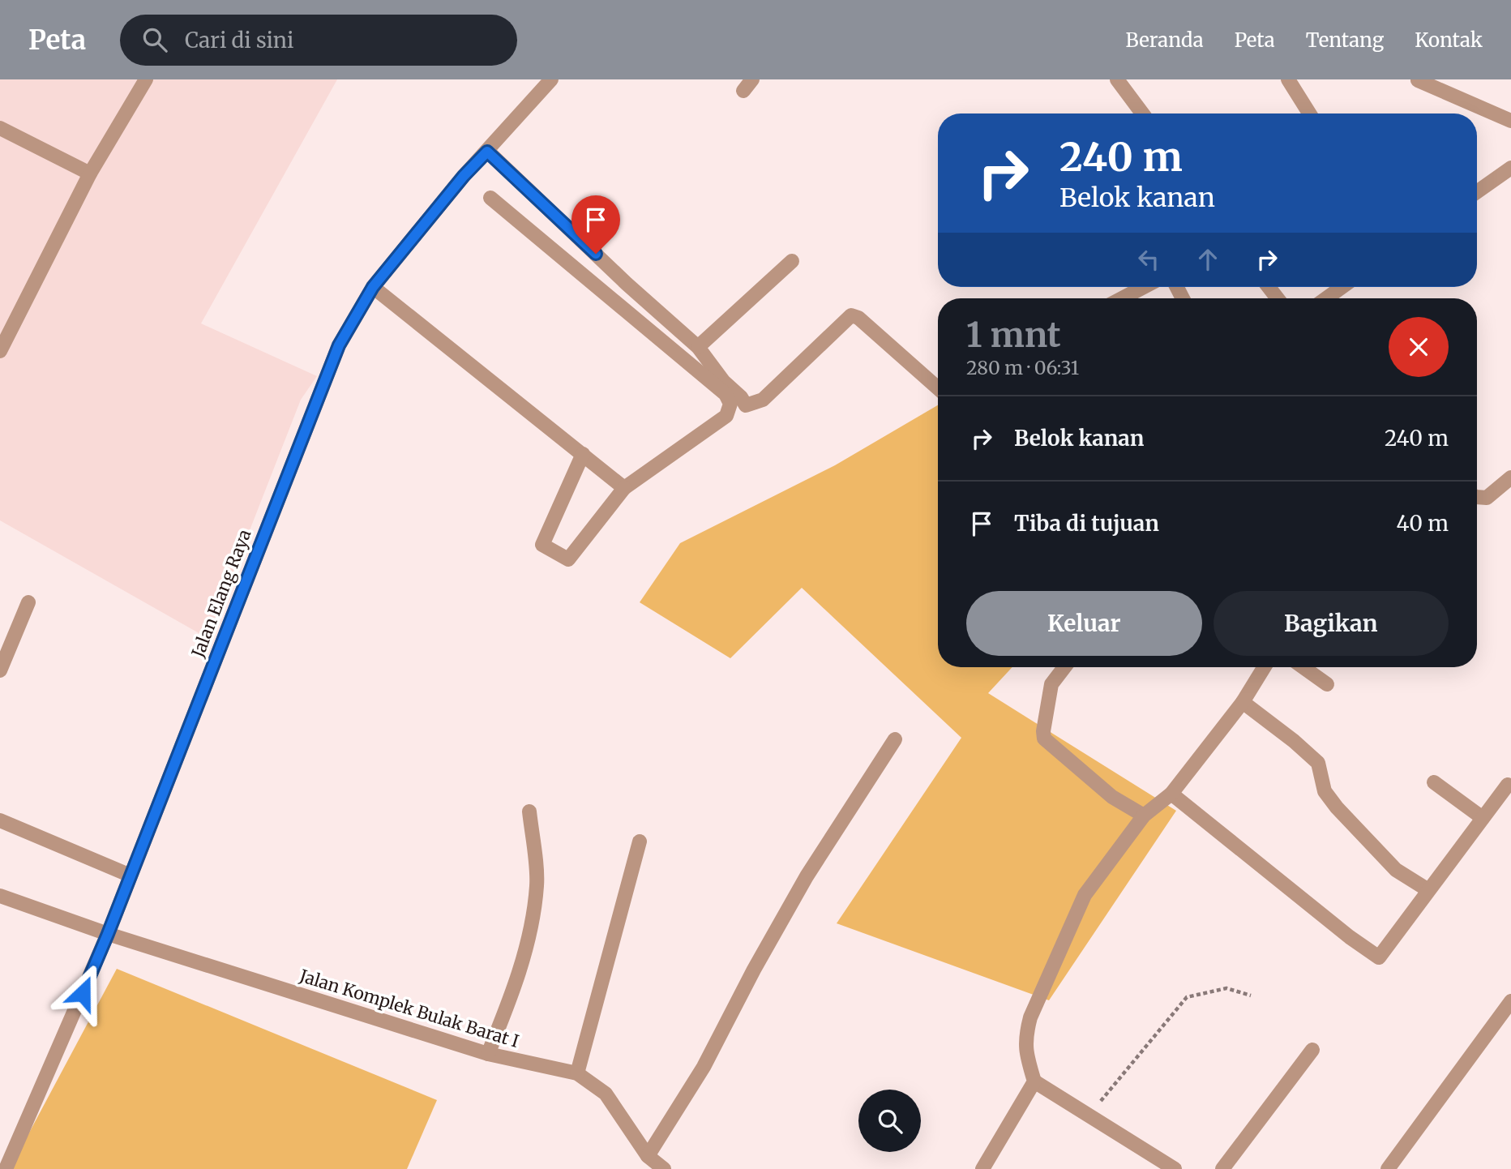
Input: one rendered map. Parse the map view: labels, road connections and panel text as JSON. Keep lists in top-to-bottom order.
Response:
{
  "streets": {
    "street": ["Jalan Elang Raya", "Jalan Komplek Bulak Barat I"]
  },
  "crossings": [
    ["Jalan Elang Raya", "Jalan Komplek Bulak Barat I"]
  ],
  "page": {
    "header": "Peta",
    "search": "Cari di sini",
    "nav": [
      "Beranda",
      "Peta",
      "Tentang",
      "Kontak"
    ],
    "turn": ["240 m", "Belok kanan"],
    "heading": ["1 mnt", "280 m · 06:31"],
    "list": [
      {
        "name": "Belok kanan",
        "value": "240 m"
      },
      {
        "name": "Tiba di tujuan",
        "value": "40 m"
      }
    ],
    "buttons": ["Keluar", "Bagikan"]
  }
}
